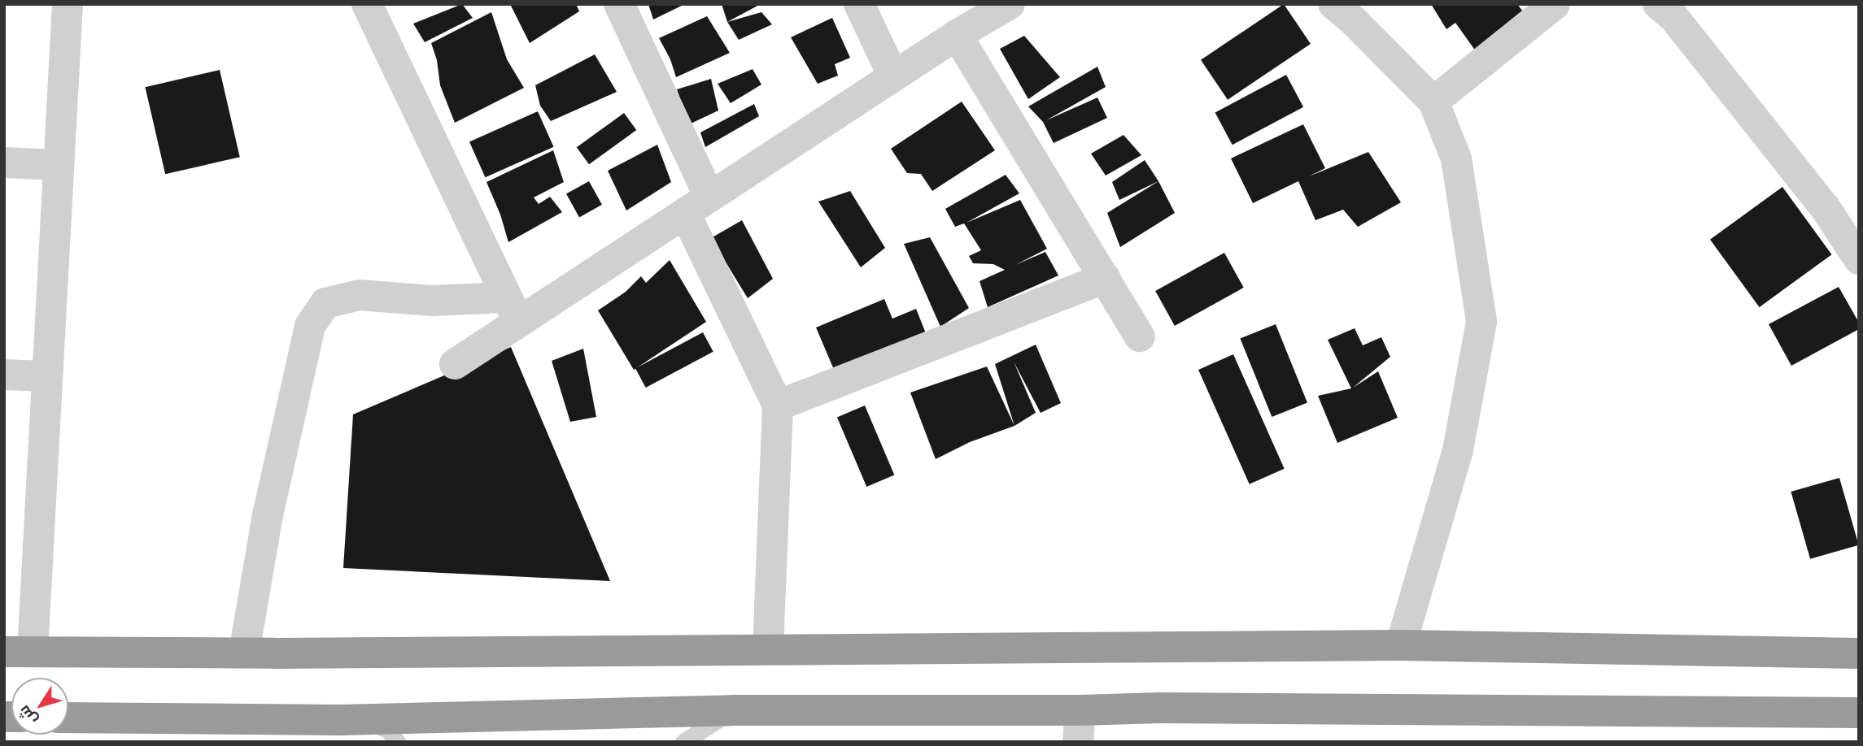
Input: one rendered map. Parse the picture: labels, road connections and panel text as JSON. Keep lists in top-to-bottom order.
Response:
{
  "north": "bottom left"
}
